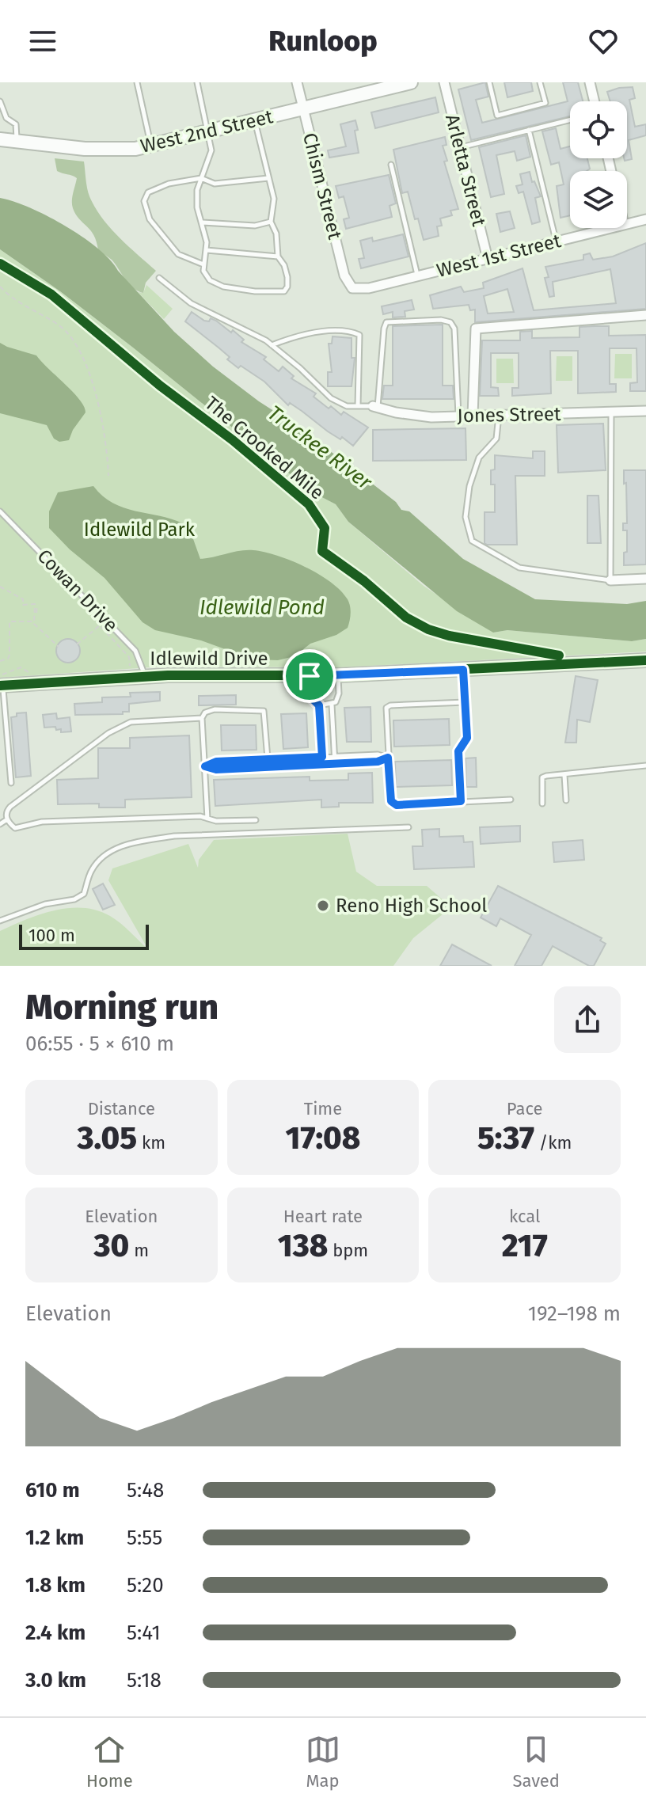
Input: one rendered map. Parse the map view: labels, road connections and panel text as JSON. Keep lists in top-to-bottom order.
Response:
{
  "streets": {
    "street": [
      "West 2nd Street",
      "Arletta Street",
      "Chism Street",
      "West 1st Street",
      "Jones Street",
      "Idlewild Drive"
    ],
    "lane": ["Cowan Drive"],
    "cycle path": ["The Crooked Mile"]
  },
  "crossings": [
    ["West 2nd Street", "Chism Street"],
    ["Arletta Street", "West 1st Street"],
    ["Chism Street", "West 1st Street"],
    ["Cowan Drive", "Idlewild Drive"]
  ],
  "water": ["Truckee River", "Idlewild Pond"],
  "parks": ["Idlewild Park"],
  "places": ["Reno High School"],
  "scale_bar": "100 m",
  "page": {
    "header": "Runloop",
    "scale": "100 m",
    "heading": ["Morning run", "06:55 · 5 × 610 m"],
    "stats": [
      ["Distance", "3.05 km"],
      ["Time", "17:08"],
      ["Pace", "5:37 /km"],
      ["Elevation", "30 m"],
      ["Heart rate", "138 bpm"],
      ["kcal", "217"]
    ],
    "chart": ["Elevation", "192–198 m"],
    "list": [
      {
        "name": "610 m",
        "note": "5:48"
      },
      {
        "name": "1.2 km",
        "note": "5:55"
      },
      {
        "name": "1.8 km",
        "note": "5:20"
      },
      {
        "name": "2.4 km",
        "note": "5:41"
      },
      {
        "name": "3.0 km",
        "note": "5:18"
      }
    ],
    "tabs": ["Home", "Map", "Saved"]
  }
}
